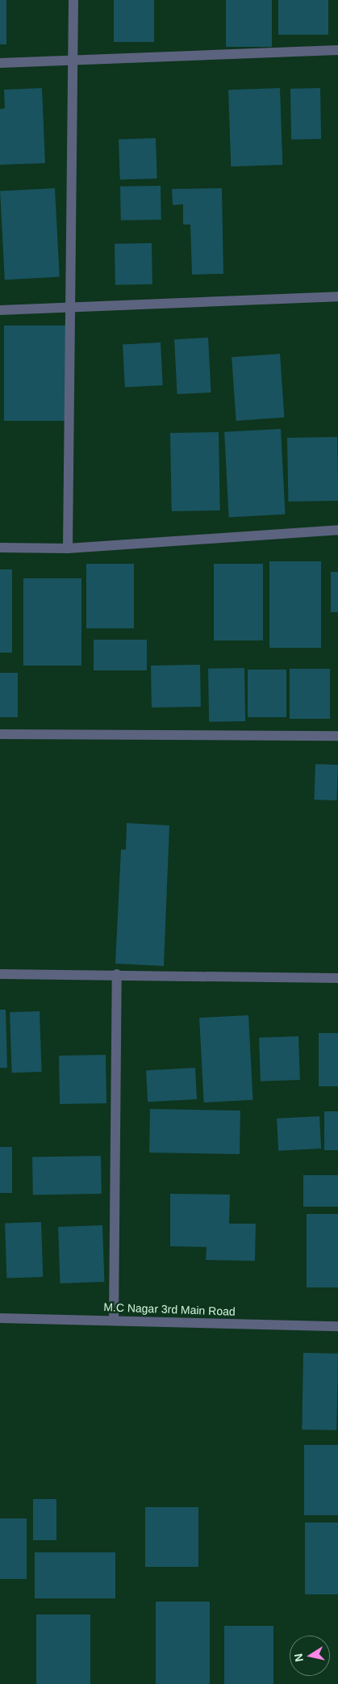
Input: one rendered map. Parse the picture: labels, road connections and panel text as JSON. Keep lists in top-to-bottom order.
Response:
{
  "streets": {
    "street": ["M.C Nagar 3rd Main Road"]
  },
  "north": "left"
}
